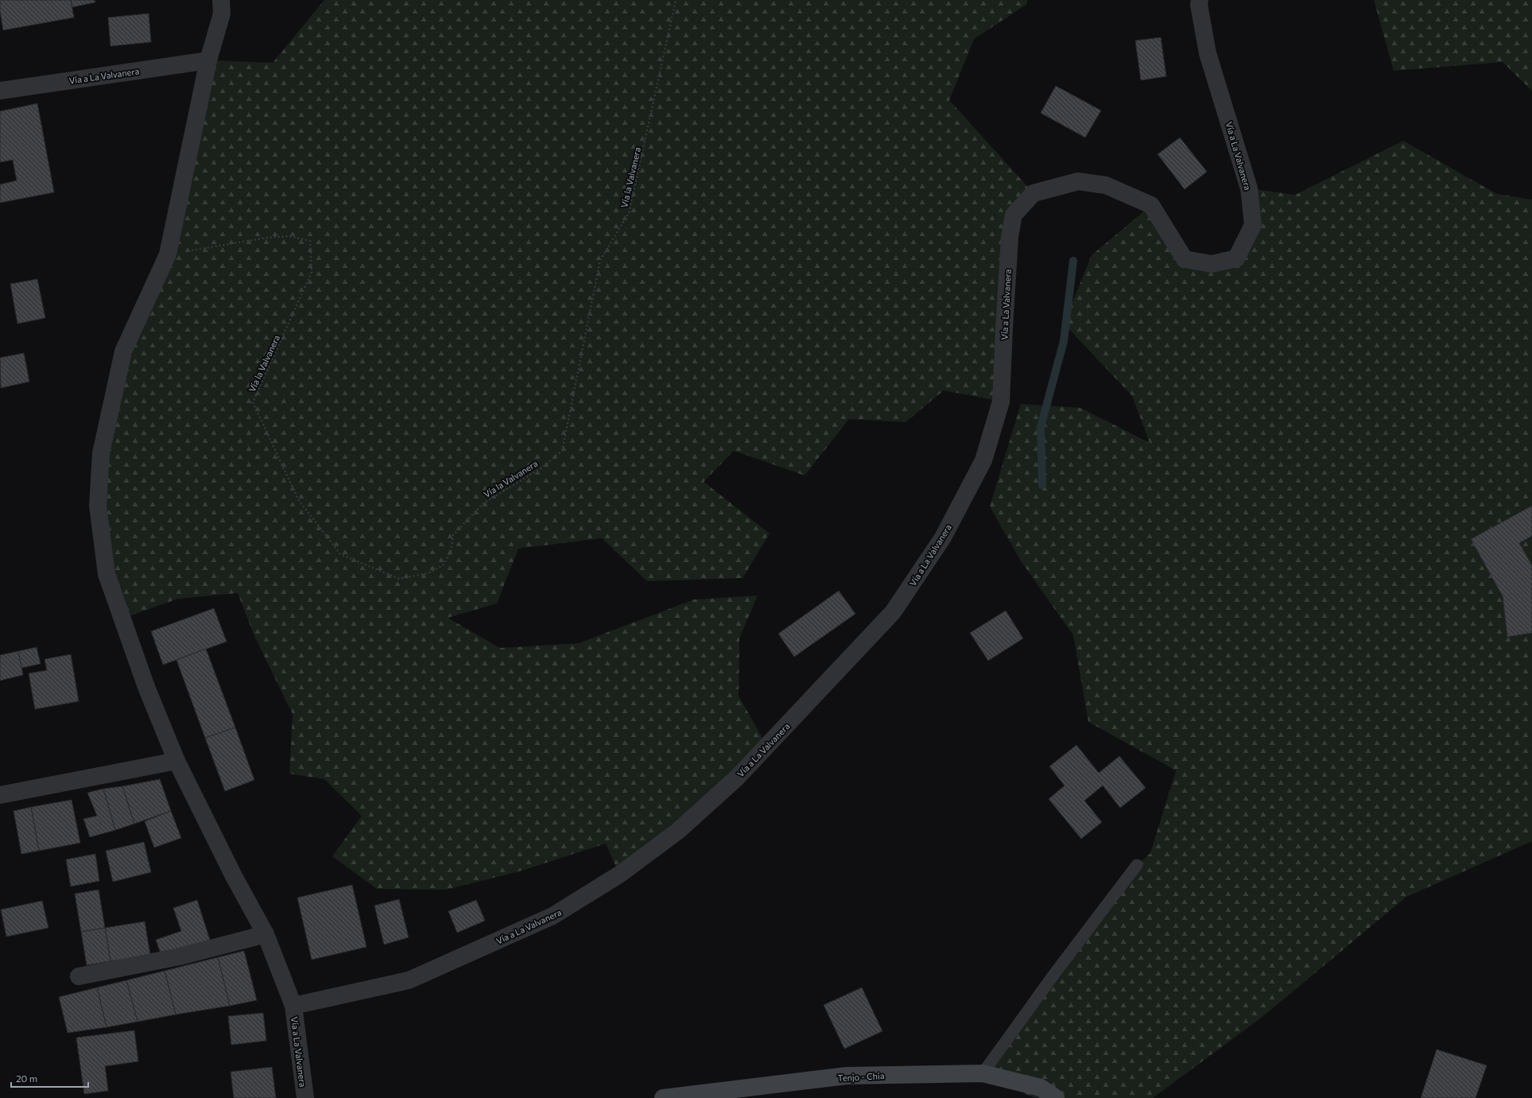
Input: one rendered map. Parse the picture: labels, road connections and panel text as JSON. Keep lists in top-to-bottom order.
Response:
{
  "streets": {
    "street": ["Vía a La Valvanera", "Tenjo - Chia"],
    "path": ["Vía la Valvanera"]
  },
  "scale_bar": "20 m"
}
